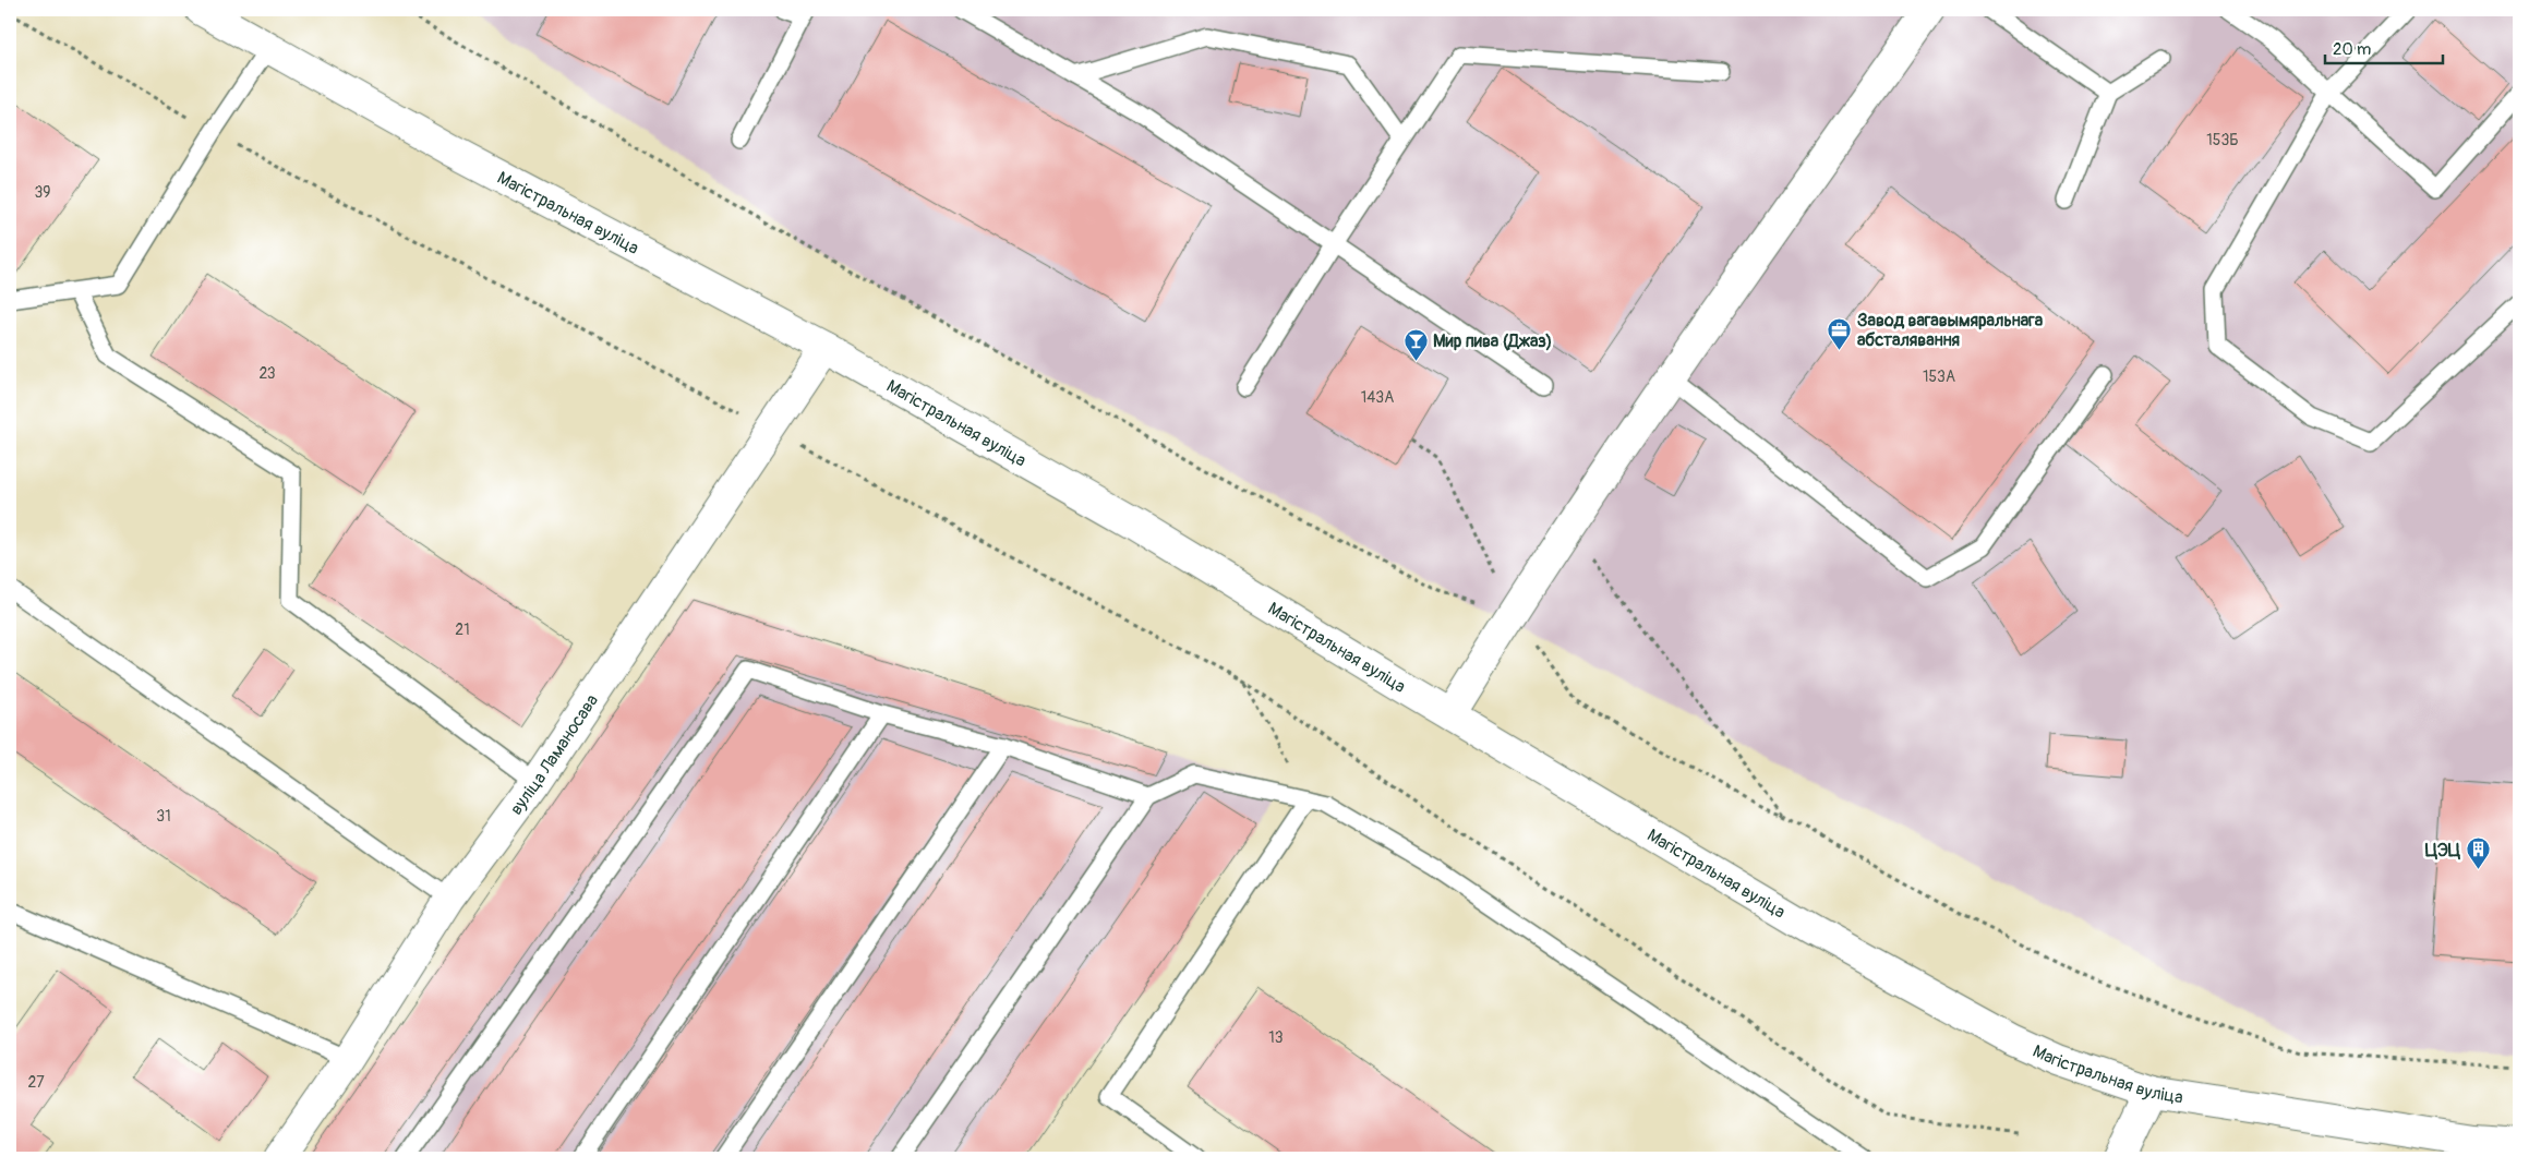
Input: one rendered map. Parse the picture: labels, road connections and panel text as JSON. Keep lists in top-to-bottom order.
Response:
{
  "streets": {
    "main road": ["Магістральная вуліца", "вуліца Ламаносава"]
  },
  "crossings": [
    ["Магістральная вуліца", "вуліца Ламаносава"]
  ],
  "places": {
    "office": ["Завод вагавымяральнага абсталявання"],
    "bar": ["Мир пива (Джаз)"],
    "building": ["ЦЭЦ"]
  },
  "house_numbers": [
    "153Б",
    "39",
    "23",
    "153А",
    "143А",
    "21",
    "31",
    "13",
    "27"
  ],
  "scale_bar": "20 m"
}
